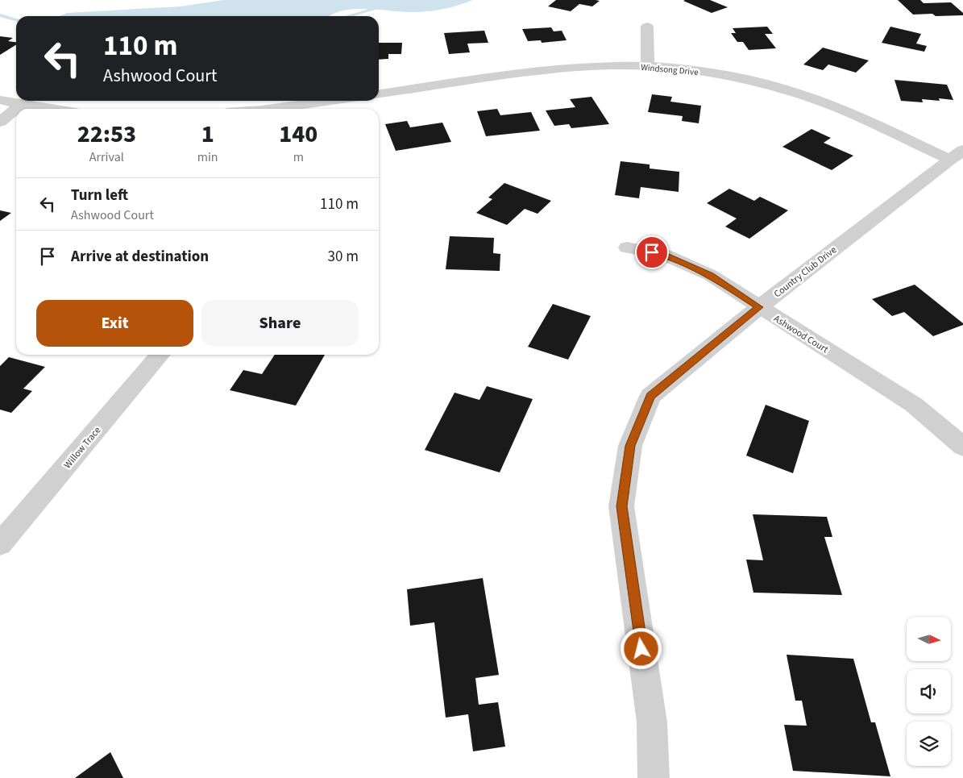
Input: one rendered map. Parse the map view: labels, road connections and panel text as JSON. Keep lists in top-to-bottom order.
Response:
{
  "streets": {
    "street": [
      "Windsong Drive",
      "Country Club Drive",
      "Ashwood Court",
      "Willow Trace"
    ]
  },
  "crossings": [
    ["Windsong Drive", "Country Club Drive"],
    ["Country Club Drive", "Ashwood Court"]
  ],
  "north": "right",
  "page": {
    "turn": ["110 m", "Ashwood Court"],
    "eta": [
      "22:53",
      "Arrival",
      "1",
      "min",
      "140",
      "m"
    ],
    "list": [
      {
        "name": "Turn left",
        "note": "Ashwood Court",
        "value": "110 m"
      },
      {
        "name": "Arrive at destination",
        "value": "30 m"
      }
    ],
    "buttons": ["Exit", "Share"]
  }
}
